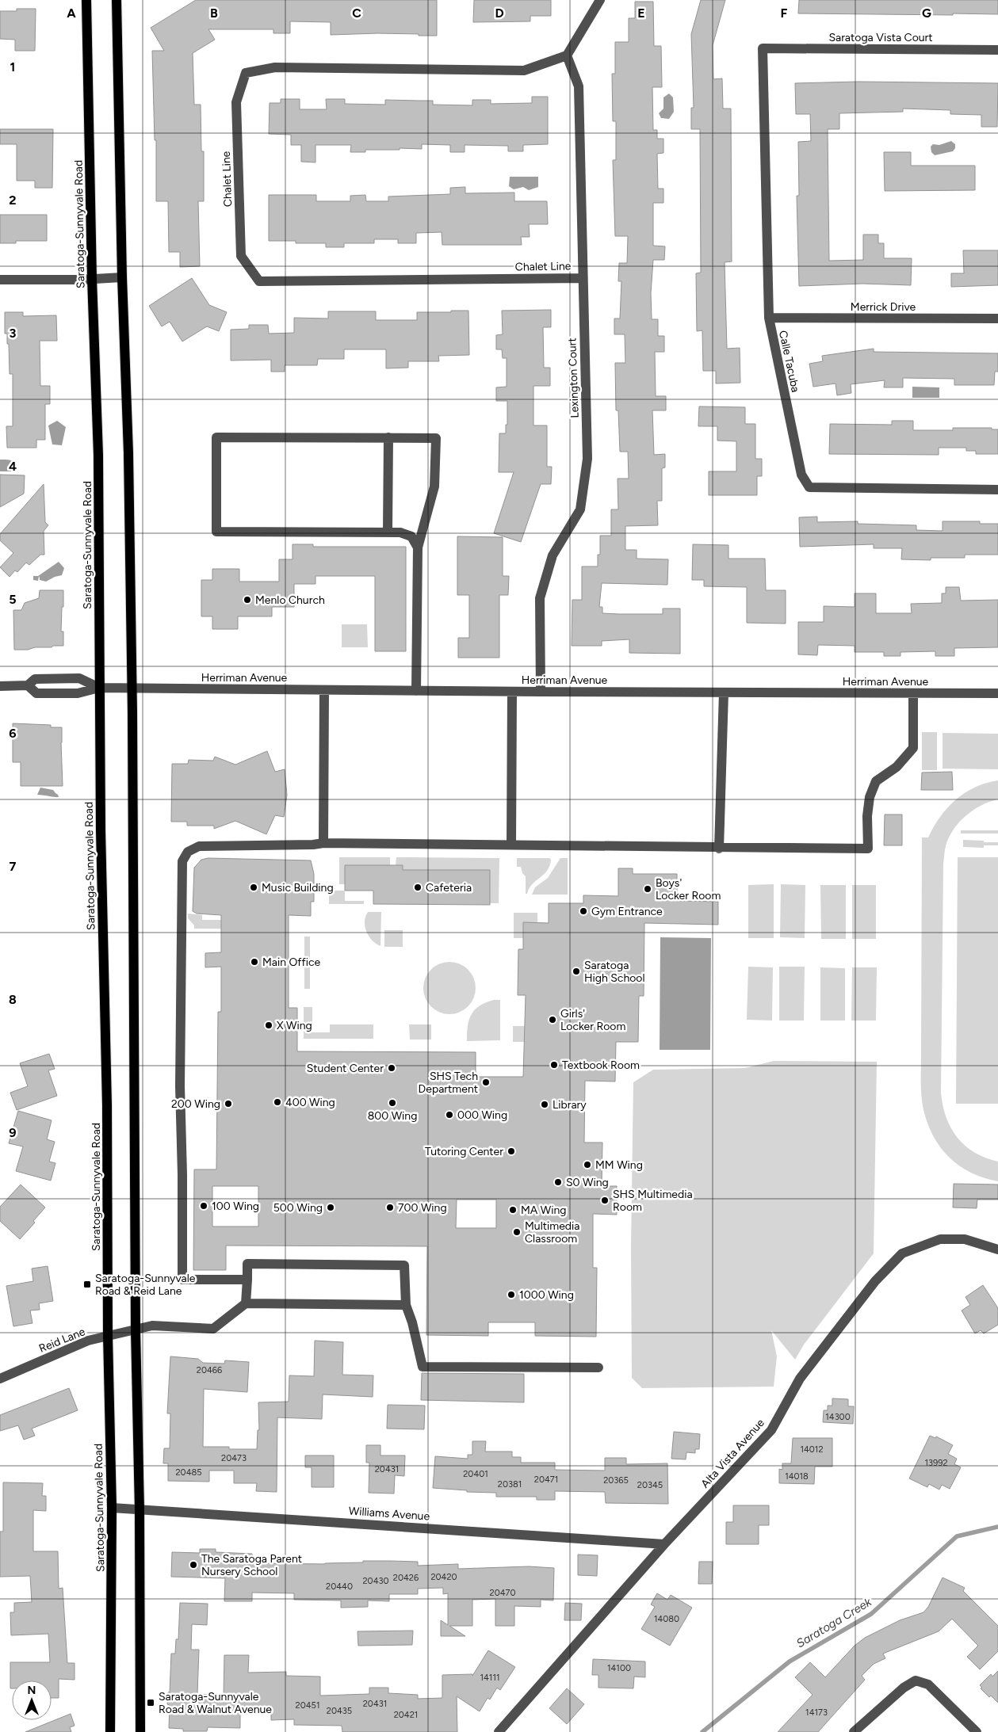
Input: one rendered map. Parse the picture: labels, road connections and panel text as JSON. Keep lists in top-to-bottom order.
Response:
{
  "streets": {
    "main road": ["Saratoga-Sunnyvale Road"],
    "street": [
      "Saratoga Vista Court",
      "Chalet Line",
      "Merrick Drive",
      "Calle Tacuba",
      "Lexington Court",
      "Herriman Avenue",
      "Reid Lane",
      "Alta Vista Avenue",
      "Williams Avenue"
    ]
  },
  "crossings": [
    ["Saratoga Vista Court", "Calle Tacuba"],
    ["Chalet Line", "Lexington Court"],
    ["Saratoga-Sunnyvale Road", "Herriman Avenue"],
    ["Saratoga-Sunnyvale Road", "Reid Lane"],
    ["Saratoga-Sunnyvale Road", "Williams Avenue"],
    ["Merrick Drive", "Calle Tacuba"],
    ["Lexington Court", "Herriman Avenue"],
    ["Alta Vista Avenue", "Williams Avenue"]
  ],
  "water": ["Saratoga Creek"],
  "places": {
    "other": [
      "Menlo Church",
      "Music Building",
      "Cafeteria",
      "Boys' Locker Room",
      "Gym Entrance",
      "Main Office",
      "Saratoga High School",
      "Girls' Locker Room",
      "X Wing",
      "Textbook Room",
      "Student Center",
      "SHS Tech Department",
      "400 Wing",
      "800 Wing",
      "200 Wing",
      "Library",
      "000 Wing",
      "Tutoring Center",
      "MM Wing",
      "S0 Wing",
      "SHS Multimedia Room",
      "100 Wing",
      "500 Wing",
      "700 Wing",
      "MA Wing",
      "Multimedia Classroom",
      "1000 Wing",
      "The Saratoga Parent Nursery School"
    ],
    "transit": ["Saratoga-Sunnyvale Road & Reid Lane", "Saratoga-Sunnyvale Road & Walnut Avenue"]
  },
  "house_numbers": [
    "20466",
    "14300",
    "14012",
    "20473",
    "13992",
    "20431",
    "20485",
    "20401",
    "14018",
    "20471",
    "20365",
    "20381",
    "20345",
    "20420",
    "20426",
    "20430",
    "20440",
    "20470",
    "14080",
    "14100",
    "14111",
    "20431",
    "20451",
    "20435",
    "14173",
    "20421"
  ],
  "north": "top",
  "grid": {
    "columns": [
      "A",
      "B",
      "C",
      "D",
      "E",
      "F",
      "G"
    ],
    "rows": [
      "1",
      "2",
      "3",
      "4",
      "5",
      "6",
      "7",
      "8",
      "9"
    ]
  }
}
